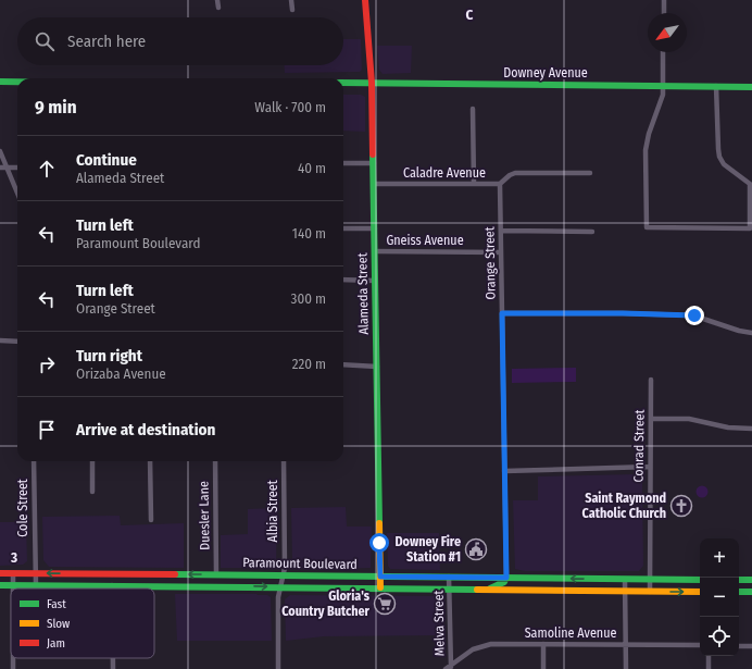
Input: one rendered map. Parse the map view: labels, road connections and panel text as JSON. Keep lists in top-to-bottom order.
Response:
{
  "streets": {
    "main road": ["Downey Avenue", "Alameda Street", "Paramount Boulevard"],
    "street": [
      "Caladre Avenue",
      "Gneiss Avenue",
      "Orange Street",
      "Conrad Street",
      "Cole Street",
      "Albia Street",
      "Duesler Lane",
      "Melva Street",
      "Samoline Avenue"
    ]
  },
  "crossings": [
    ["Downey Avenue", "Alameda Street"],
    ["Caladre Avenue", "Orange Street"],
    ["Caladre Avenue", "Alameda Street"],
    ["Gneiss Avenue", "Orange Street"],
    ["Gneiss Avenue", "Alameda Street"],
    ["Orange Street", "Paramount Boulevard"],
    ["Alameda Street", "Paramount Boulevard"],
    ["Conrad Street", "Paramount Boulevard"],
    ["Cole Street", "Paramount Boulevard"],
    ["Albia Street", "Paramount Boulevard"],
    ["Duesler Lane", "Paramount Boulevard"],
    ["Paramount Boulevard", "Melva Street"],
    ["Melva Street", "Samoline Avenue"]
  ],
  "places": {
    "church": ["Saint Raymond Catholic Church"],
    "public building": ["Downey Fire Station #1"],
    "supermarket": ["Gloria's Country Butcher"]
  },
  "legend": ["Fast", "Slow", "Jam"],
  "north": "bottom left",
  "page": {
    "search": "Search here",
    "heading": ["9 min", "Walk · 700 m"],
    "list": [
      ["Continue", "Alameda Street", "40 m"],
      ["Turn left", "Paramount Boulevard", "140 m"],
      ["Turn left", "Orange Street", "300 m"],
      ["Turn right", "Orizaba Avenue", "220 m"],
      "Arrive at destination"
    ],
    "map_buttons": ["+", "−"]
  },
  "grid": {
    "columns": ["C"],
    "rows": ["3"]
  }
}
